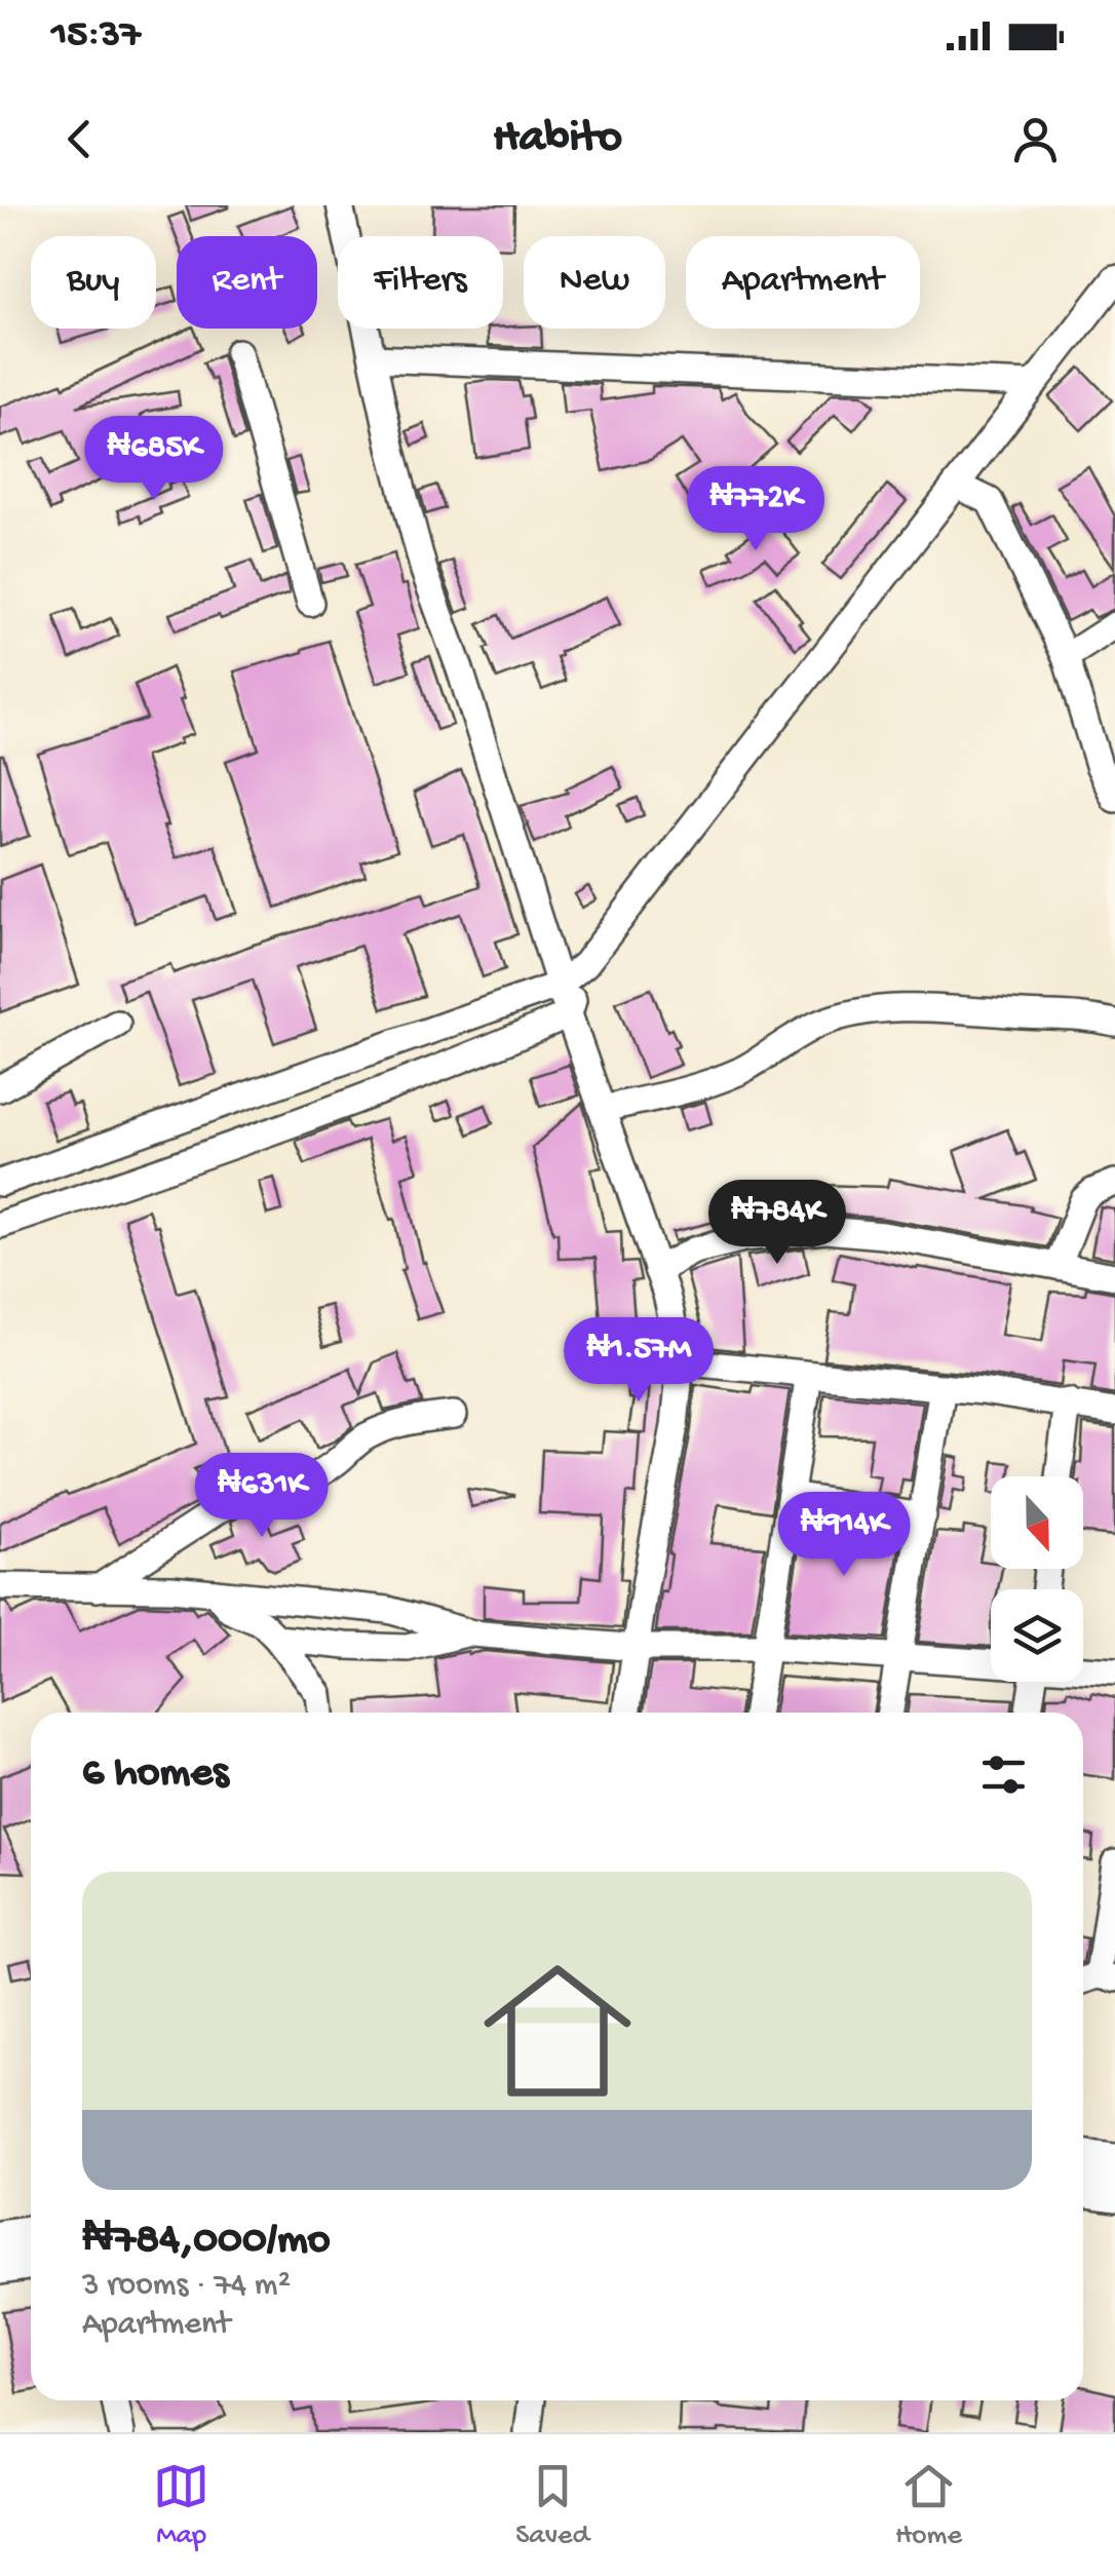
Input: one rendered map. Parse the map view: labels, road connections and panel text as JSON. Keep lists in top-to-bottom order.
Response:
{
  "north": "bottom",
  "page": {
    "status": "15:37",
    "header": "Habito",
    "chip": [
      "Buy",
      "Rent",
      "Filters",
      "New",
      "Apartment"
    ],
    "price": [
      "₦685K",
      "₦772K",
      "₦784K",
      "₦1.57M",
      "₦631K",
      "₦914K"
    ],
    "heading": "6 homes",
    "list": [
      {
        "name": "₦784,000/mo",
        "note": "3 rooms · 74 m² · Apartment"
      }
    ],
    "tabs": ["Map", "Saved", "Home"]
  }
}
